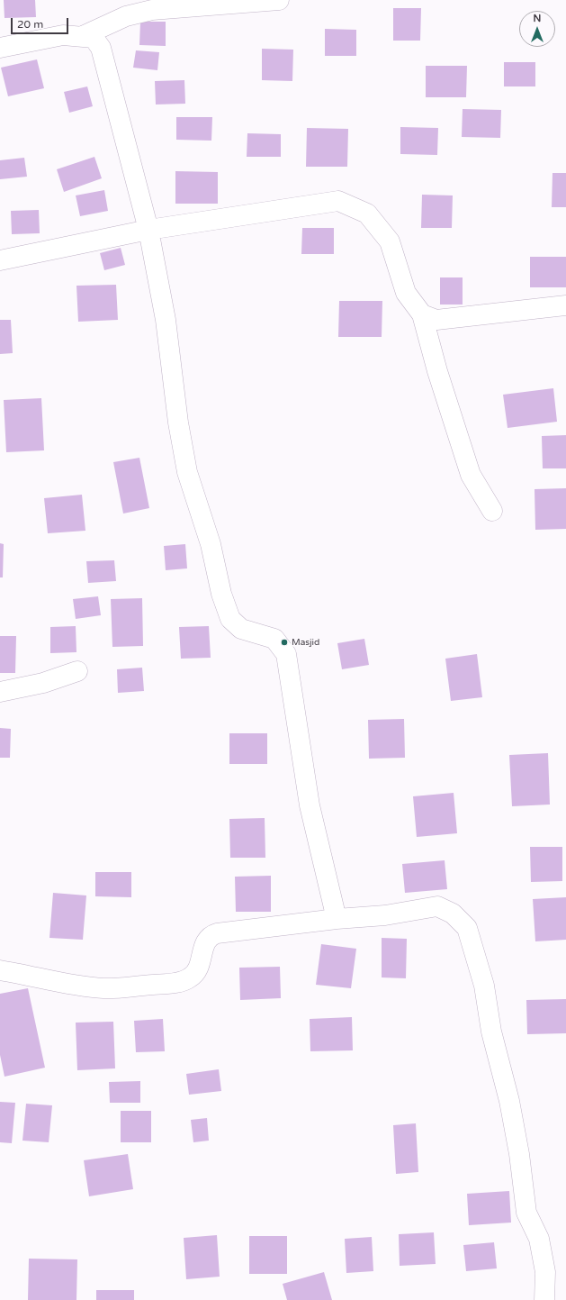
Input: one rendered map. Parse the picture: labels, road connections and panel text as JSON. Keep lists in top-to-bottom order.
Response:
{
  "places": ["Masjid"],
  "scale_bar": "20 m",
  "north": "top"
}
